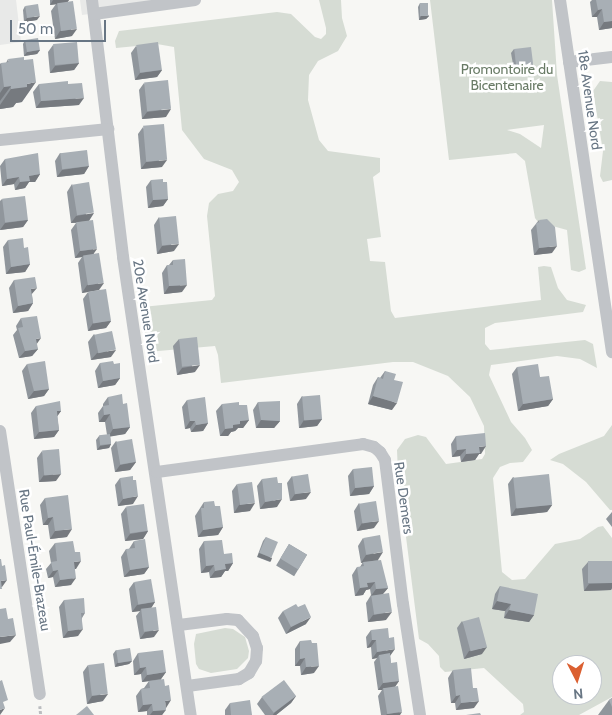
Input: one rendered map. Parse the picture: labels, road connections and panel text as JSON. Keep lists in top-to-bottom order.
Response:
{
  "streets": {
    "street": [
      "18e Avenue Nord",
      "20e Avenue Nord",
      "Rue Demers",
      "Rue Paul-Émile-Brazeau"
    ]
  },
  "crossings": [
    ["20e Avenue Nord", "Rue Demers"]
  ],
  "parks": ["Promontoire du Bicentenaire"],
  "scale_bar": "50 m",
  "north": "bottom"
}
